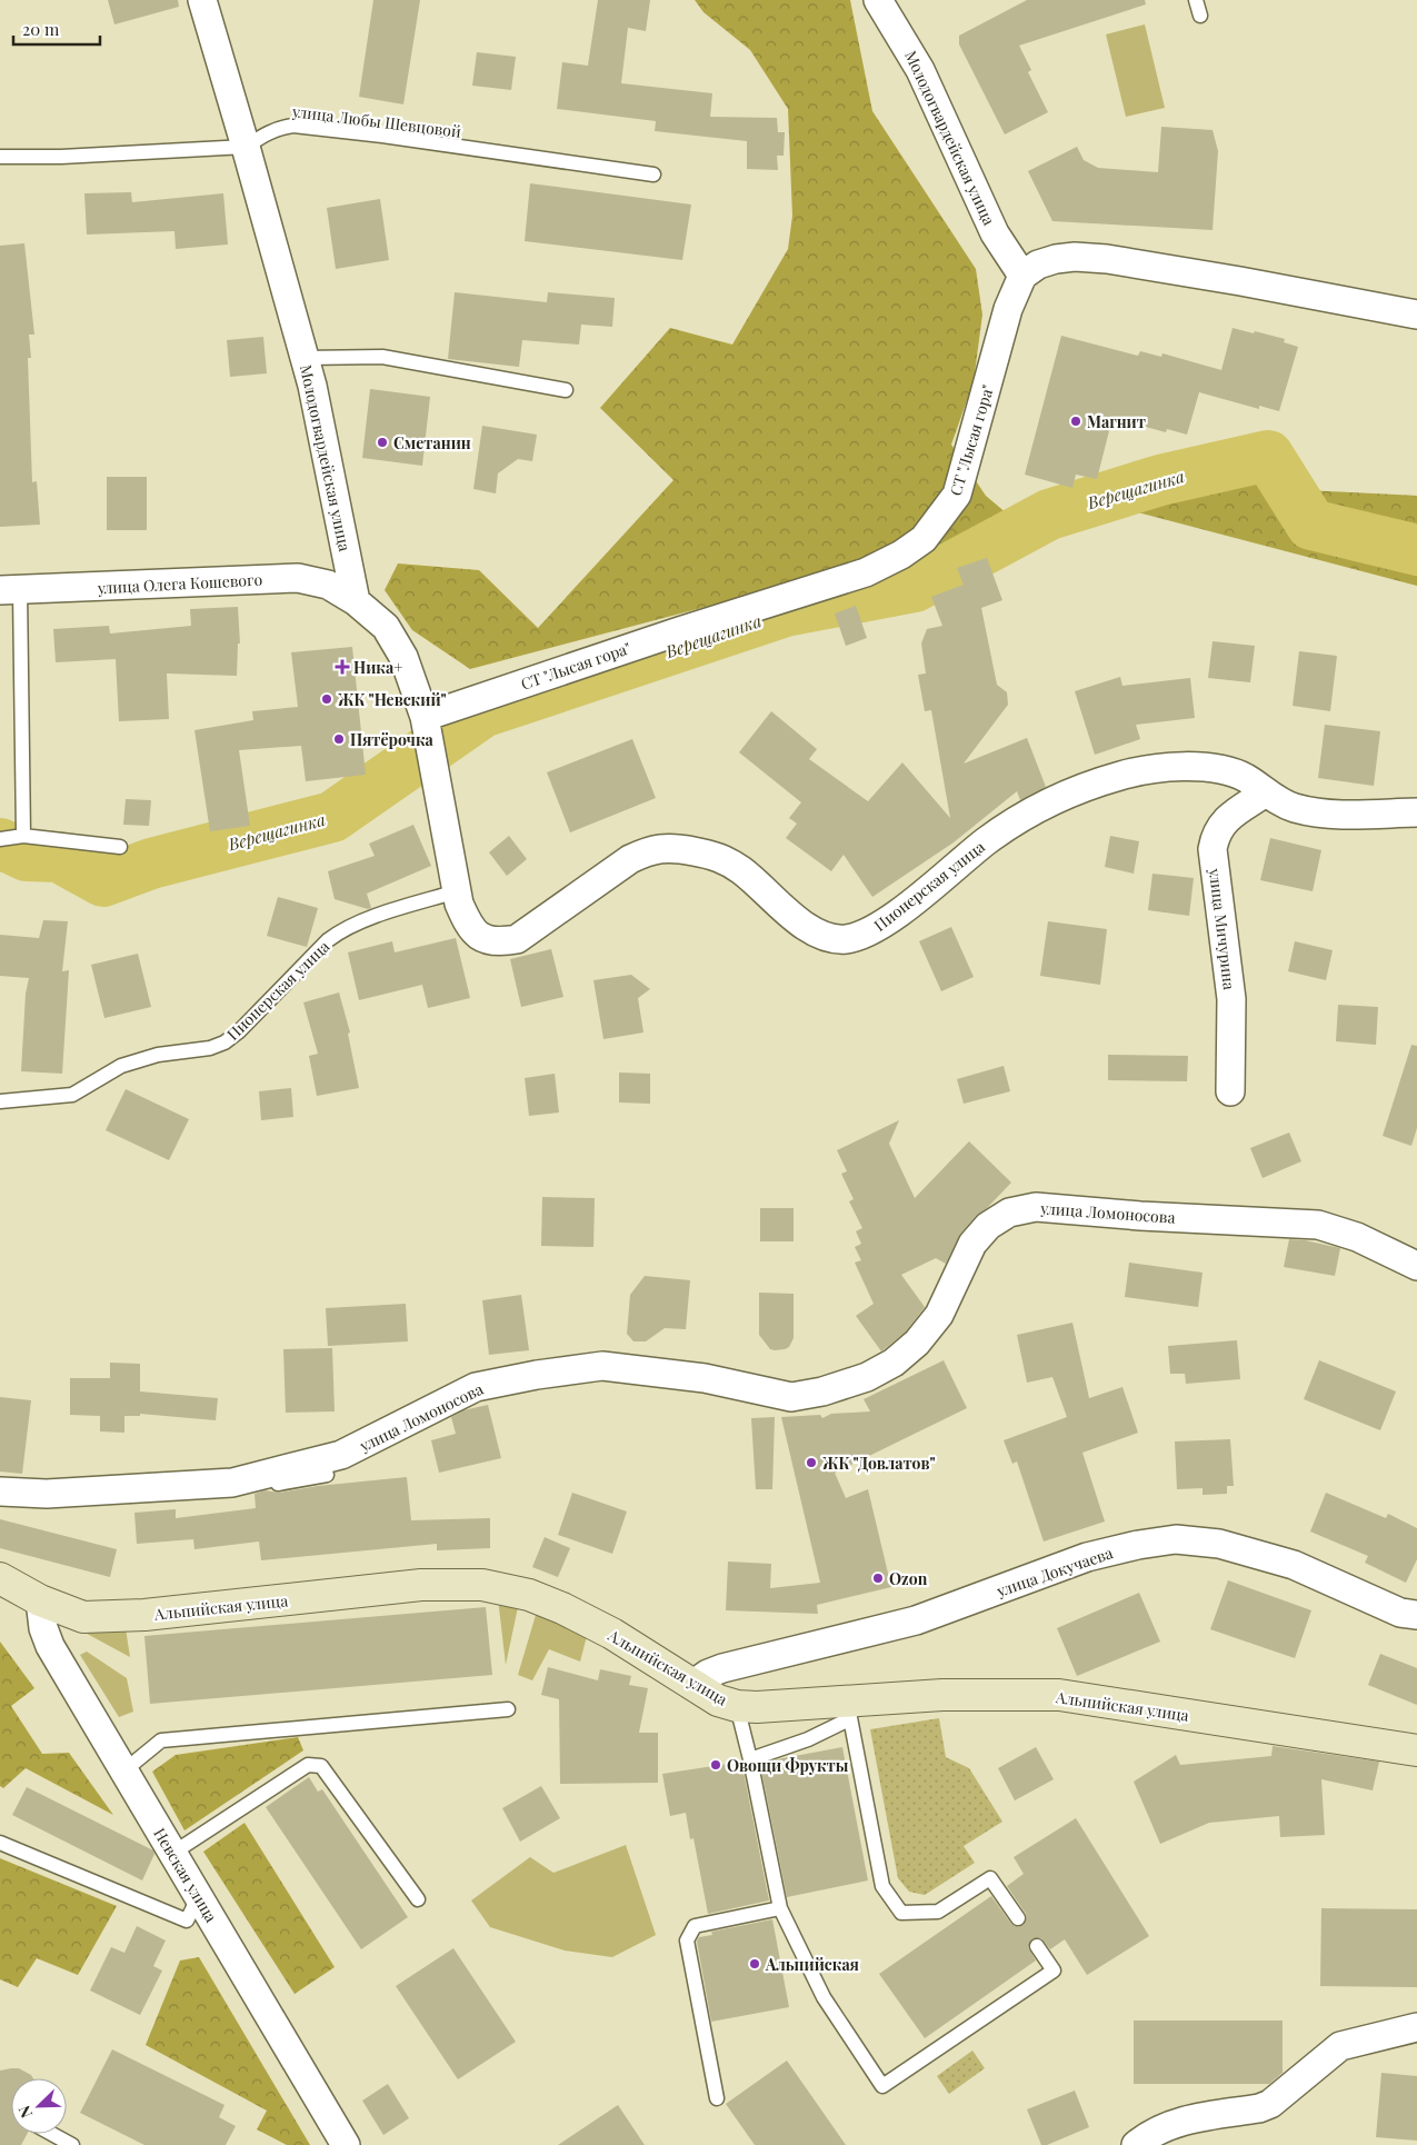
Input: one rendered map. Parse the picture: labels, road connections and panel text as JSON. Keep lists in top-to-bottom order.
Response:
{
  "streets": {
    "street": [
      "Молодогвардейская улица",
      "СТ \"Лысая гора\"",
      "улица Олега Кошевого",
      "Пионерская улица",
      "улица Мичурина",
      "улица Ломоносова",
      "улица Докучаева",
      "Альпийская улица",
      "Невская улица"
    ],
    "lane": ["улица Любы Шевцовой"]
  },
  "crossings": [
    ["улица Любы Шевцовой", "Молодогвардейская улица"],
    ["Молодогвардейская улица", "СТ \"Лысая гора\""],
    ["Молодогвардейская улица", "улица Олега Кошевого"],
    ["Пионерская улица", "улица Мичурина"],
    ["улица Докучаева", "Альпийская улица"],
    ["Альпийская улица", "Невская улица"]
  ],
  "water": ["Верещагинка"],
  "places": {
    "other": [
      "Магнит",
      "Сметанин",
      "ЖК \"Невский\"",
      "Пятёрочка",
      "ЖК \"Довлатов\"",
      "Ozon",
      "Овощи Фрукты",
      "Альпийская"
    ],
    "health": ["Ника+"]
  },
  "scale_bar": "20 m",
  "north": "bottom left"
}
